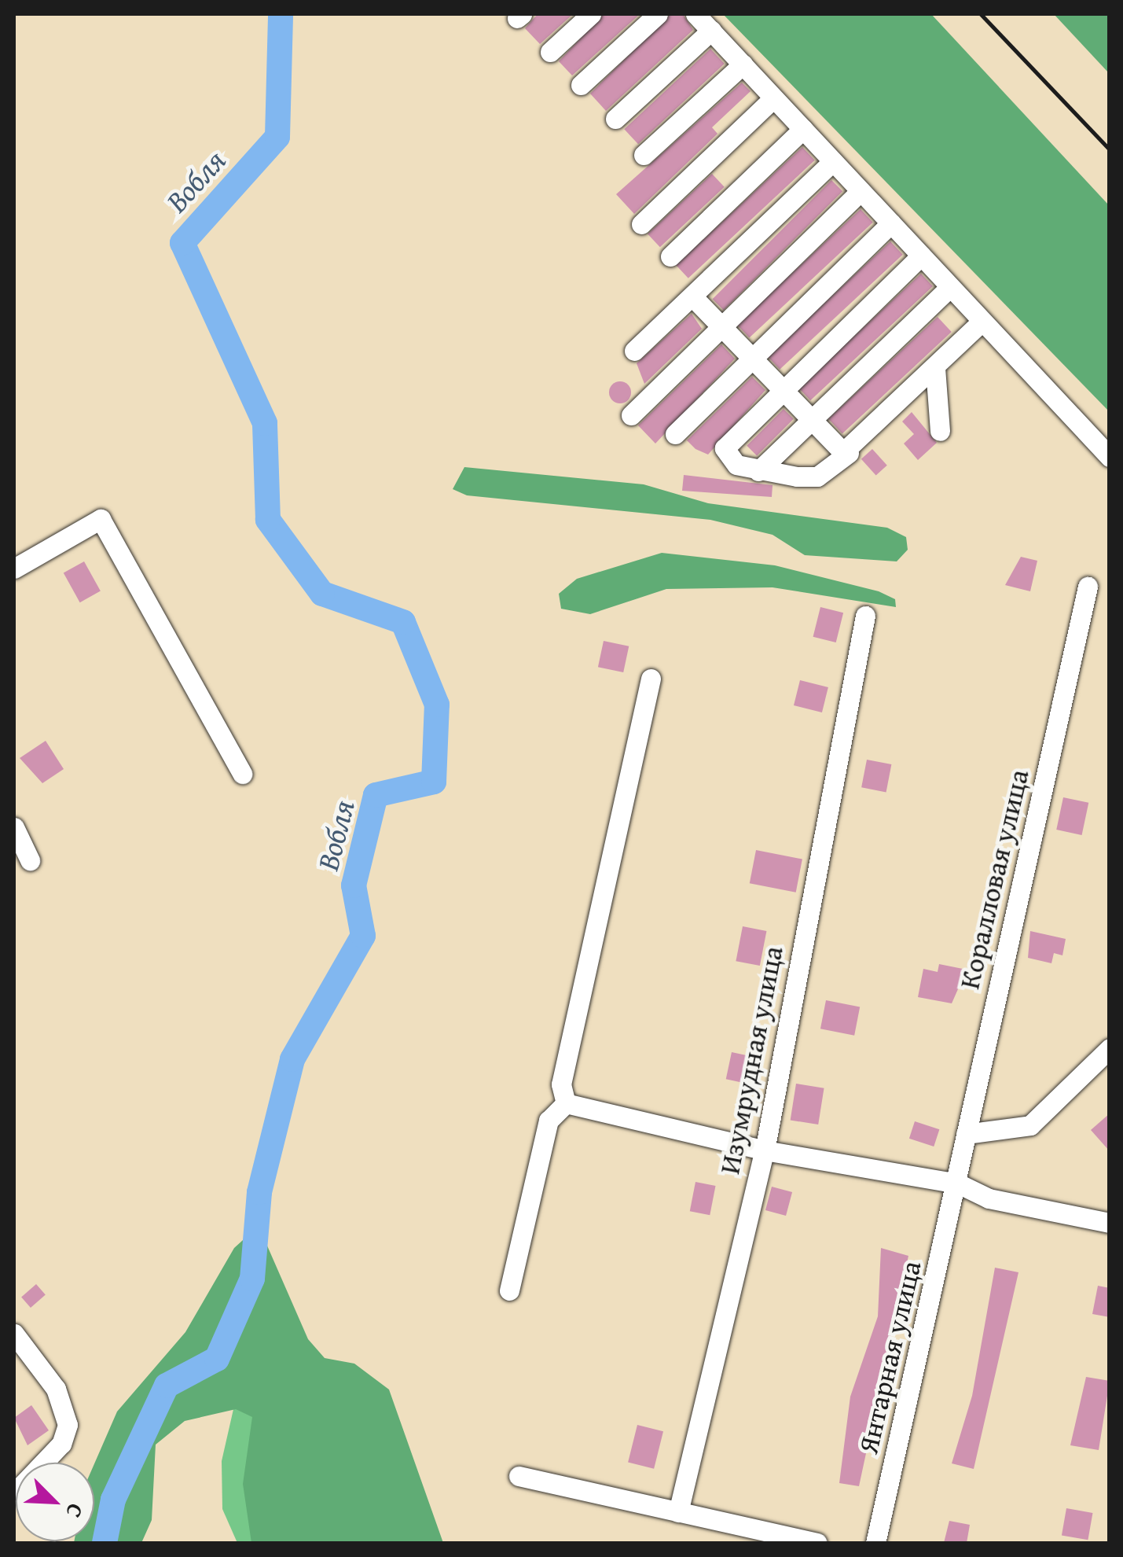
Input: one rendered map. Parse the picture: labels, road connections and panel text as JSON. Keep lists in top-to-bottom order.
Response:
{
  "streets": {
    "street": ["Коралловая улица", "Изумрудная улица", "Янтарная улица"]
  },
  "crossings": [
    ["Коралловая улица", "Янтарная улица"]
  ],
  "water": ["Вобля"],
  "north": "bottom right"
}
